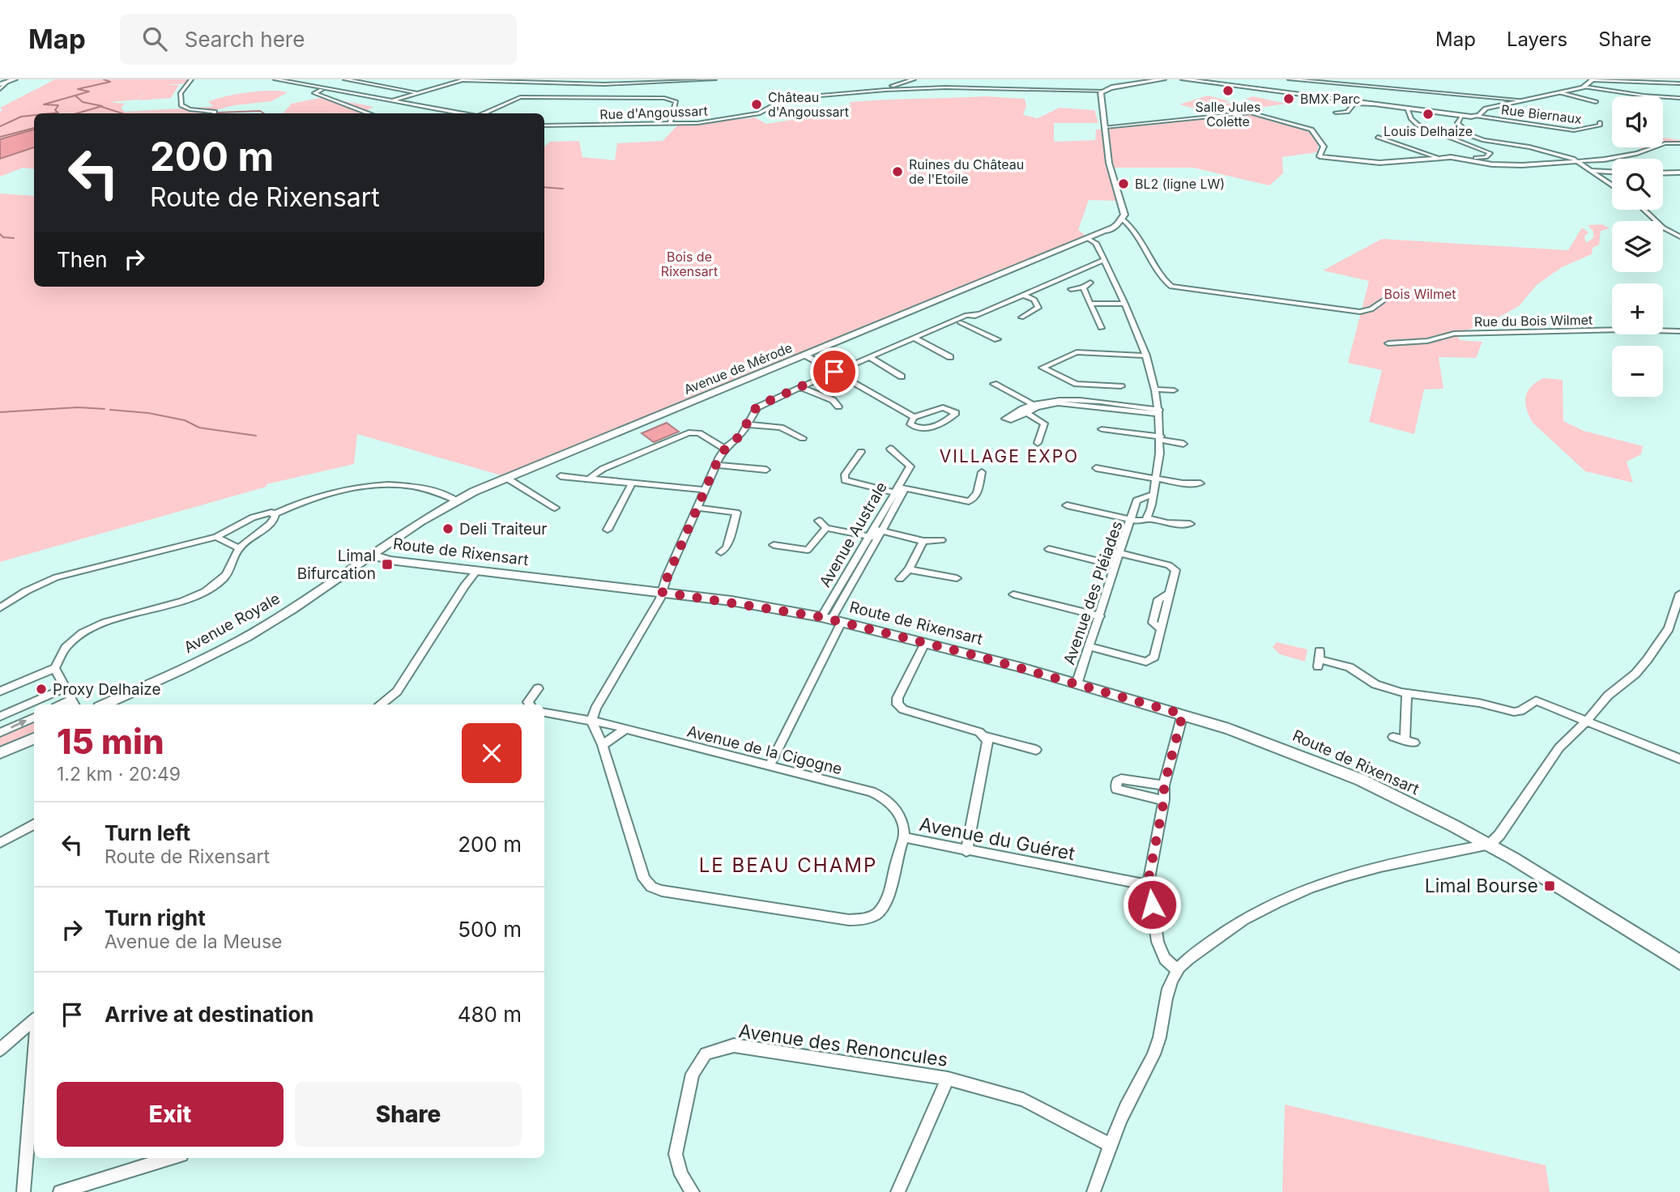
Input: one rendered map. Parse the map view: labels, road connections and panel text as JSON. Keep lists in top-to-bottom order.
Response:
{
  "streets": {
    "street": [
      "Rue d'Angoussart",
      "Rue Biernaux",
      "Rue du Bois Wilmet",
      "Avenue de Mérode",
      "Avenue Australe",
      "Route de Rixensart",
      "Avenue des Pléiades",
      "Avenue Royale",
      "Avenue de la Cigogne",
      "Avenue du Guéret",
      "Avenue des Renoncules"
    ]
  },
  "crossings": [
    ["Avenue de Mérode", "Route de Rixensart"],
    ["Avenue de Mérode", "Avenue des Pléiades"],
    ["Avenue de Mérode", "Avenue Royale"],
    ["Avenue Australe", "Route de Rixensart"],
    ["Avenue Australe", "Avenue de la Cigogne"],
    ["Route de Rixensart", "Avenue des Pléiades"],
    ["Route de Rixensart", "Avenue Royale"],
    ["Avenue de la Cigogne", "Avenue du Guéret"]
  ],
  "districts": ["VILLAGE EXPO", "LE BEAU CHAMP"],
  "parks": ["Bois de Rixensart", "Bois Wilmet"],
  "places": {
    "other": [
      "Salle Jules Colette",
      "BMX Parc",
      "Château d'Angoussart",
      "Louis Delhaize",
      "Ruines du Château de l'Etoile",
      "BL2 (ligne LW)",
      "Deli Traiteur",
      "Proxy Delhaize"
    ],
    "transit": ["Limal Bifurcation", "Limal Bourse"]
  },
  "page": {
    "header": "Map",
    "search": "Search here",
    "nav": ["Map", "Layers", "Share"],
    "map_buttons": ["+", "−"],
    "turn": ["200 m", "Route de Rixensart"],
    "then": "Then",
    "heading": ["15 min", "1.2 km · 20:49"],
    "list": [
      {
        "name": "Turn left",
        "note": "Route de Rixensart",
        "value": "200 m"
      },
      {
        "name": "Turn right",
        "note": "Avenue de la Meuse",
        "value": "500 m"
      },
      {
        "name": "Arrive at destination",
        "value": "480 m"
      }
    ],
    "buttons": ["Exit", "Share"]
  }
}
